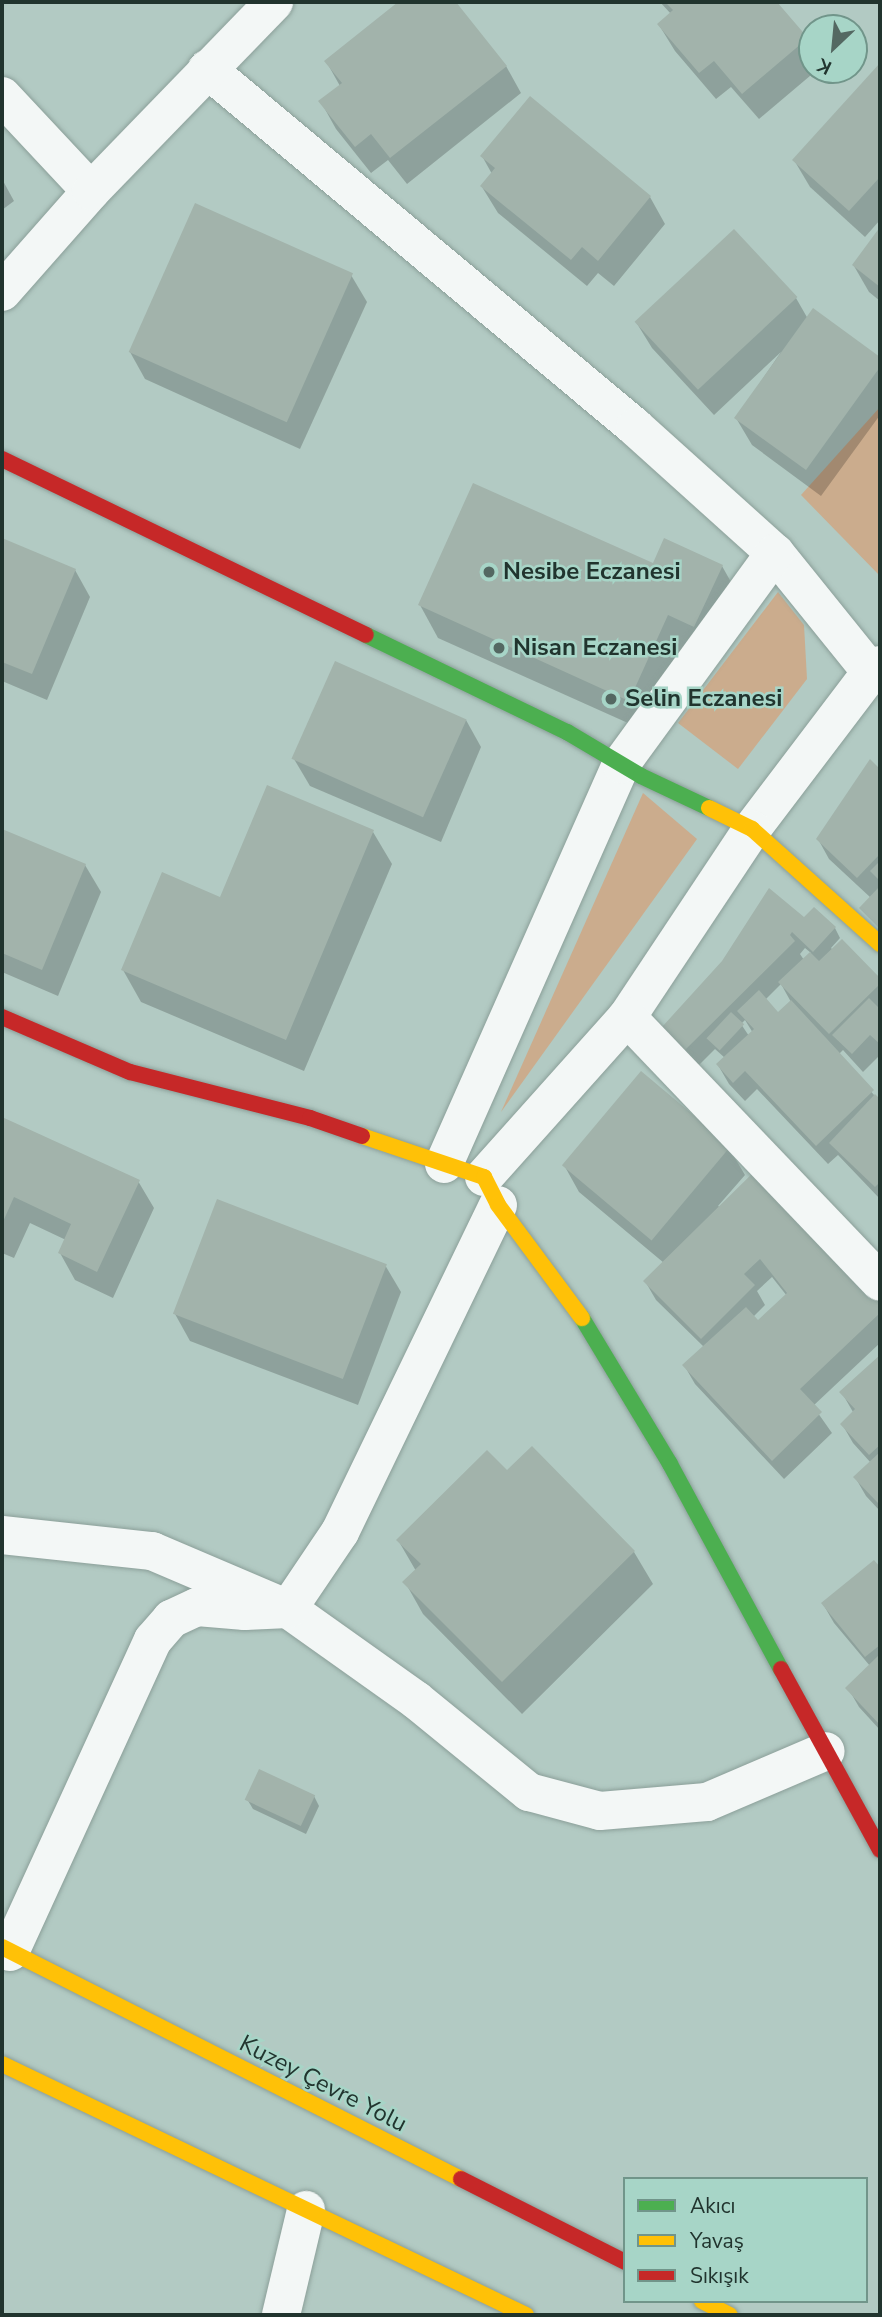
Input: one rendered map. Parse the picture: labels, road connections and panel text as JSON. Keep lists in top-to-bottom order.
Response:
{
  "streets": {
    "street": ["Kuzey Çevre Yolu"]
  },
  "places": ["Nesibe Eczanesi", "Nisan Eczanesi", "Selin Eczanesi"],
  "legend": ["Akıcı", "Yavaş", "Sıkışık"],
  "north": "bottom left"
}
